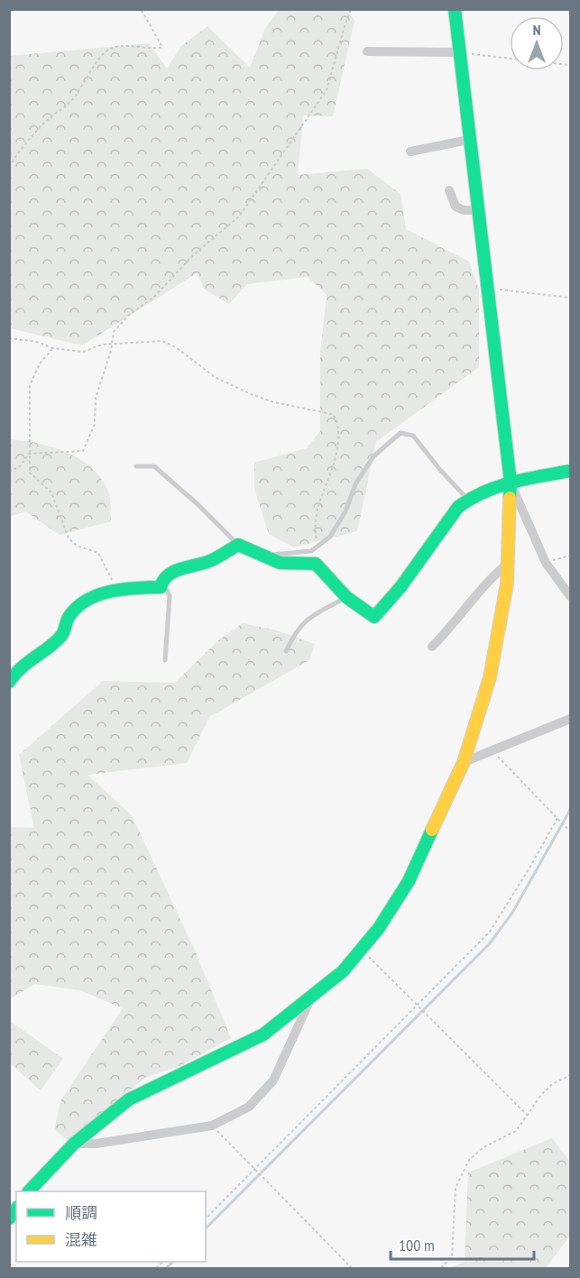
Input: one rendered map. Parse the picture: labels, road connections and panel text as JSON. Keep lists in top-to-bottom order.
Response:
{
  "legend": ["順調", "混雑"],
  "scale_bar": "100 m",
  "north": "top"
}
